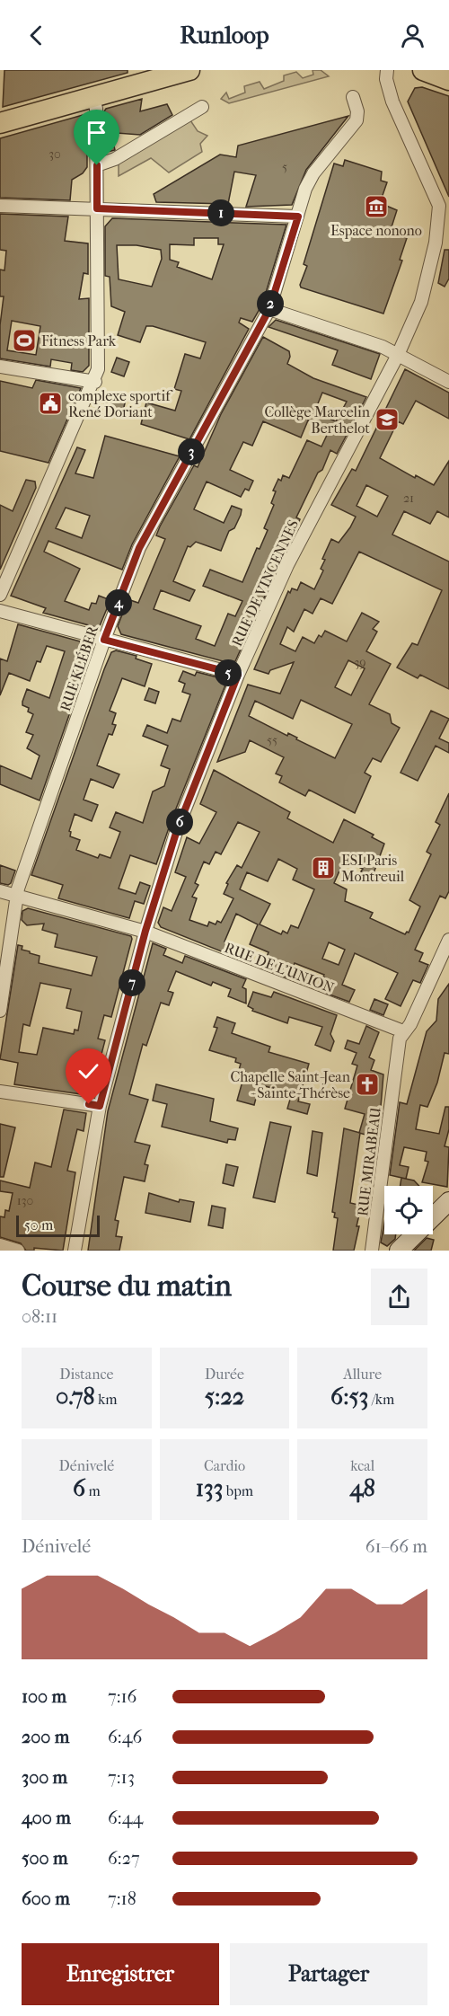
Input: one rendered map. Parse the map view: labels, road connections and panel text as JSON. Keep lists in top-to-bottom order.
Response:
{
  "streets": {
    "street": [
      "RUE DE VINCENNES",
      "RUE KLÉBER",
      "RUE DE L'UNION",
      "RUE MIRABEAU"
    ]
  },
  "crossings": [
    ["RUE DE VINCENNES", "RUE DE L'UNION"],
    ["RUE KLÉBER", "RUE DE L'UNION"],
    ["RUE DE L'UNION", "RUE MIRABEAU"]
  ],
  "places": {
    "museum": ["Espace nonono"],
    "sports": ["Fitness Park"],
    "public building": ["complexe sportif René Doriant"],
    "school or university": ["Collège Marcelin Berthelot"],
    "building": ["ESI Paris Montreuil"],
    "church": ["Chapelle Saint-Jean - Sainte-Thérèse"]
  },
  "house_numbers": [
    "30",
    "5",
    "21",
    "39",
    "55",
    "130"
  ],
  "scale_bar": "50 m",
  "page": {
    "header": "Runloop",
    "pins": [
      "1",
      "2",
      "3",
      "4",
      "5",
      "6",
      "7"
    ],
    "scale": "50 m",
    "heading": ["Course du matin", "08:11"],
    "stats": [
      ["Distance", "0.78 km"],
      ["Durée", "5:22"],
      ["Allure", "6:53 /km"],
      ["Dénivelé", "6 m"],
      ["Cardio", "133 bpm"],
      ["kcal", "48"]
    ],
    "chart": ["Dénivelé", "61–66 m"],
    "list": [
      {
        "name": "100 m",
        "note": "7:16"
      },
      {
        "name": "200 m",
        "note": "6:46"
      },
      {
        "name": "300 m",
        "note": "7:13"
      },
      {
        "name": "400 m",
        "note": "6:44"
      },
      {
        "name": "500 m",
        "note": "6:27"
      },
      {
        "name": "600 m",
        "note": "7:18"
      }
    ],
    "buttons": ["Enregistrer", "Partager"]
  }
}
